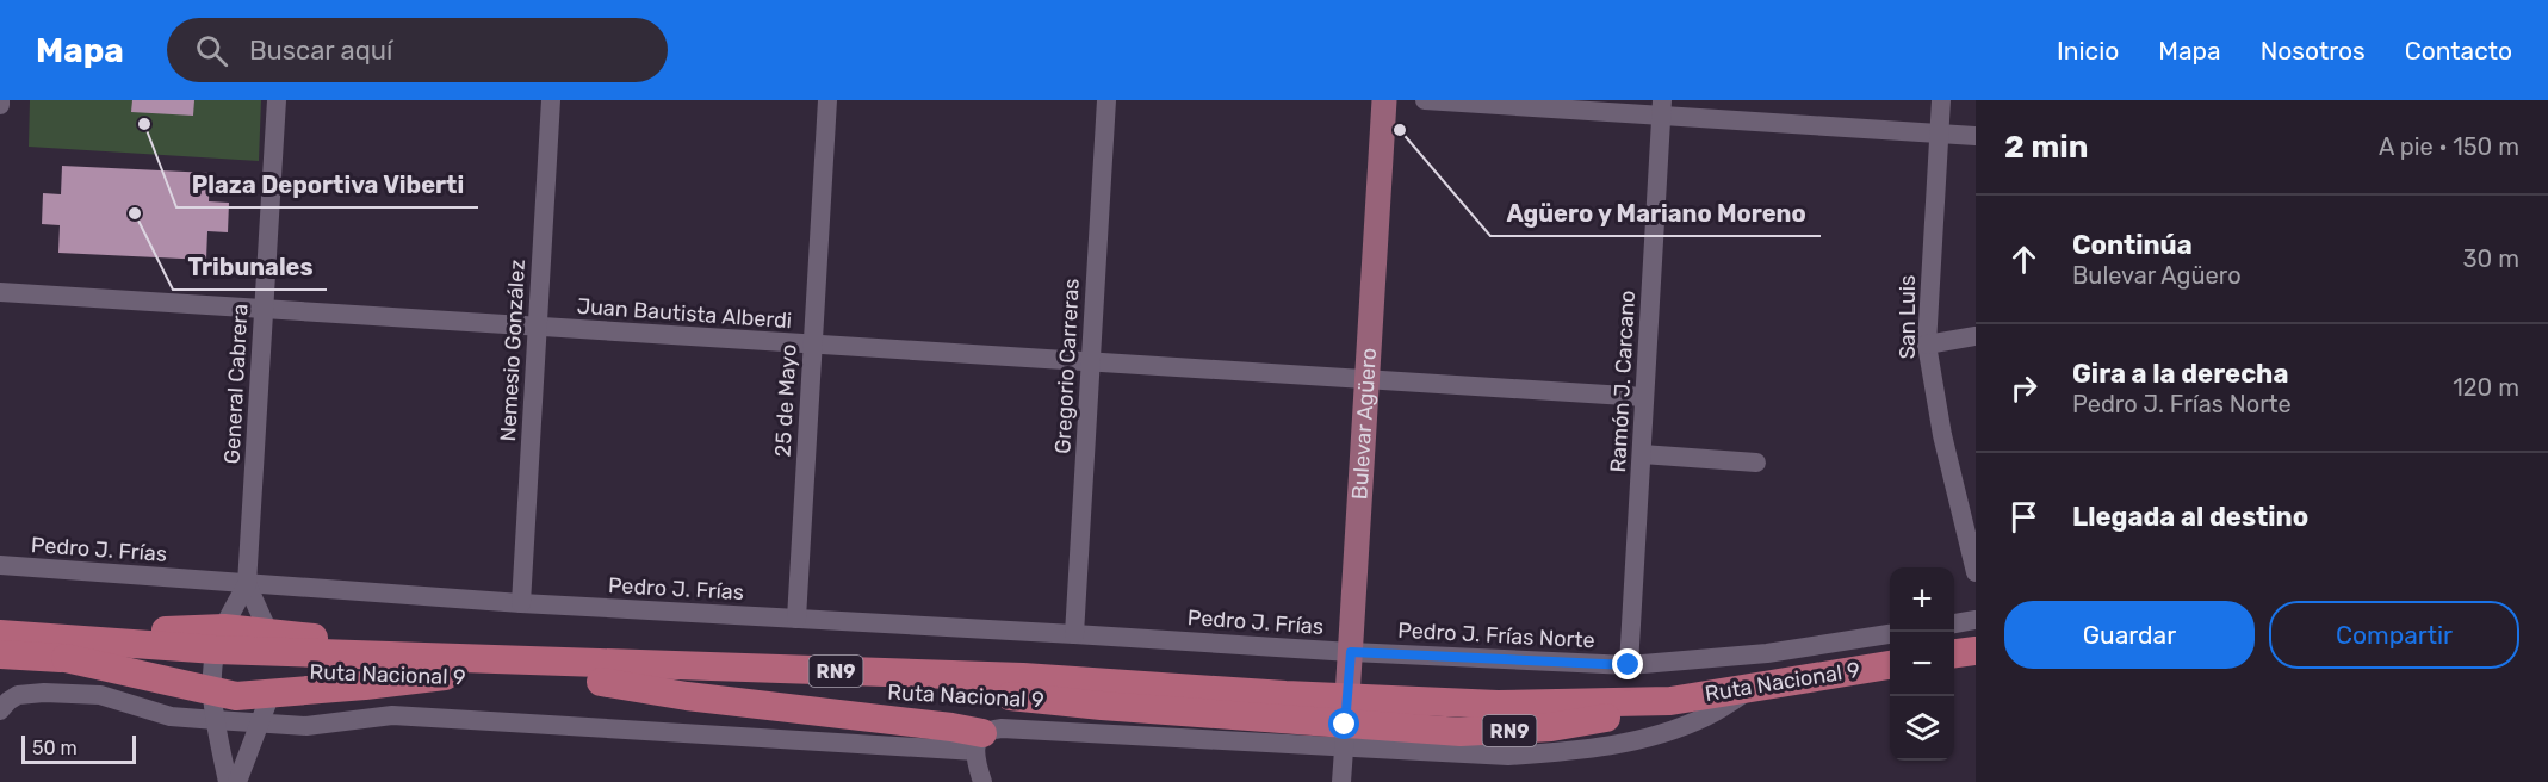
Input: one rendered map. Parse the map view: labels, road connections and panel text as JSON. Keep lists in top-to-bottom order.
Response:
{
  "streets": {
    "highway": ["RN9", "Ruta Nacional 9"],
    "main road": ["Bulevar Agüero"],
    "street": [
      "Juan Bautista Alberdi",
      "San Luis",
      "Nemesio González",
      "Gregorio Carreras",
      "Ramón J. Carcano",
      "General Cabrera",
      "25 de Mayo",
      "Pedro J. Frías",
      "Pedro J. Frías Norte"
    ]
  },
  "crossings": [
    ["Juan Bautista Alberdi", "Nemesio González"],
    ["Juan Bautista Alberdi", "Gregorio Carreras"],
    ["Juan Bautista Alberdi", "Ramón J. Carcano"],
    ["Juan Bautista Alberdi", "General Cabrera"],
    ["Juan Bautista Alberdi", "25 de Mayo"],
    ["Juan Bautista Alberdi", "Bulevar Agüero"],
    ["Nemesio González", "Pedro J. Frías"],
    ["Gregorio Carreras", "Pedro J. Frías"],
    ["Ramón J. Carcano", "Pedro J. Frías Norte"],
    ["General Cabrera", "Pedro J. Frías"],
    ["25 de Mayo", "Pedro J. Frías"],
    ["Bulevar Agüero", "Pedro J. Frías"],
    ["Bulevar Agüero", "Pedro J. Frías Norte"],
    ["Bulevar Agüero", "Ruta Nacional 9"],
    ["Pedro J. Frías", "Pedro J. Frías Norte"]
  ],
  "places": ["Plaza Deportiva Viberti", "Agüero y Mariano Moreno", "Tribunales"],
  "scale_bar": "50 m",
  "page": {
    "header": "Mapa",
    "search": "Buscar aquí",
    "nav": [
      "Inicio",
      "Mapa",
      "Nosotros",
      "Contacto"
    ],
    "heading": ["2 min", "A pie · 150 m"],
    "list": [
      ["Continúa", "Bulevar Agüero", "30 m"],
      ["Gira a la derecha", "Pedro J. Frías Norte", "120 m"],
      "Llegada al destino"
    ],
    "map_buttons": ["+", "−"],
    "buttons": ["Guardar", "Compartir"],
    "scale": "50 m"
  }
}
